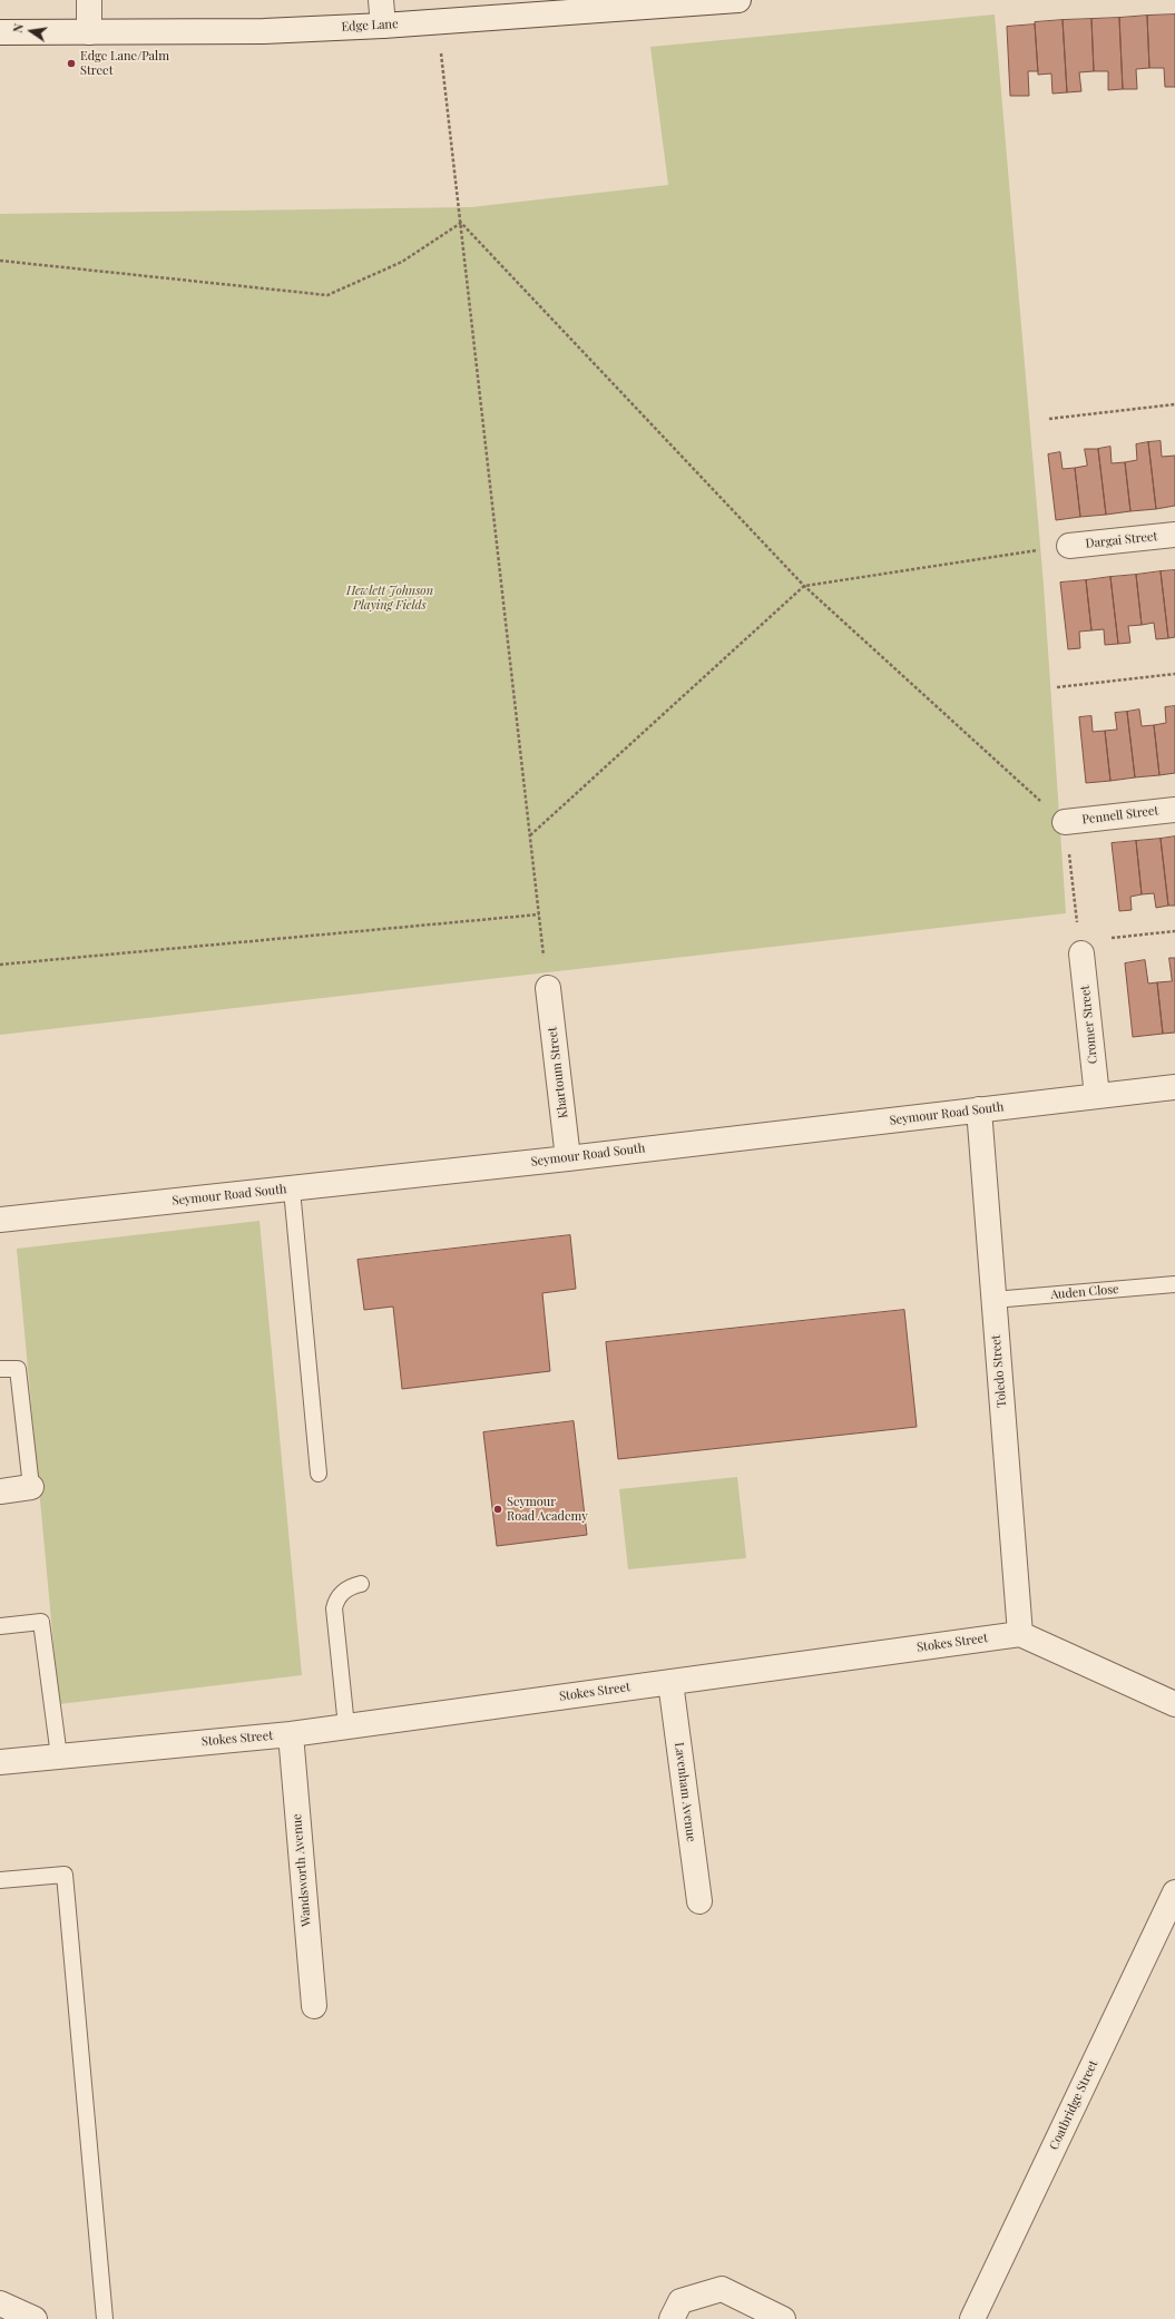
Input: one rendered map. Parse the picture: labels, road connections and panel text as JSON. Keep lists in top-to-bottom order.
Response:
{
  "streets": {
    "street": [
      "Edge Lane",
      "Dargai Street",
      "Pennell Street",
      "Cromer Street",
      "Khartoum Street",
      "Seymour Road South",
      "Toledo Street",
      "Stokes Street",
      "Lavenham Avenue",
      "Wandsworth Avenue",
      "Coatbridge Street"
    ],
    "lane": ["Auden Close"]
  },
  "crossings": [
    ["Cromer Street", "Seymour Road South"],
    ["Khartoum Street", "Seymour Road South"],
    ["Seymour Road South", "Toledo Street"],
    ["Auden Close", "Toledo Street"],
    ["Toledo Street", "Stokes Street"],
    ["Stokes Street", "Lavenham Avenue"],
    ["Stokes Street", "Wandsworth Avenue"]
  ],
  "parks": ["Hewlett Johnson Playing Fields"],
  "places": ["Edge Lane/Palm Street", "Seymour Road Academy"],
  "north": "left"
}
